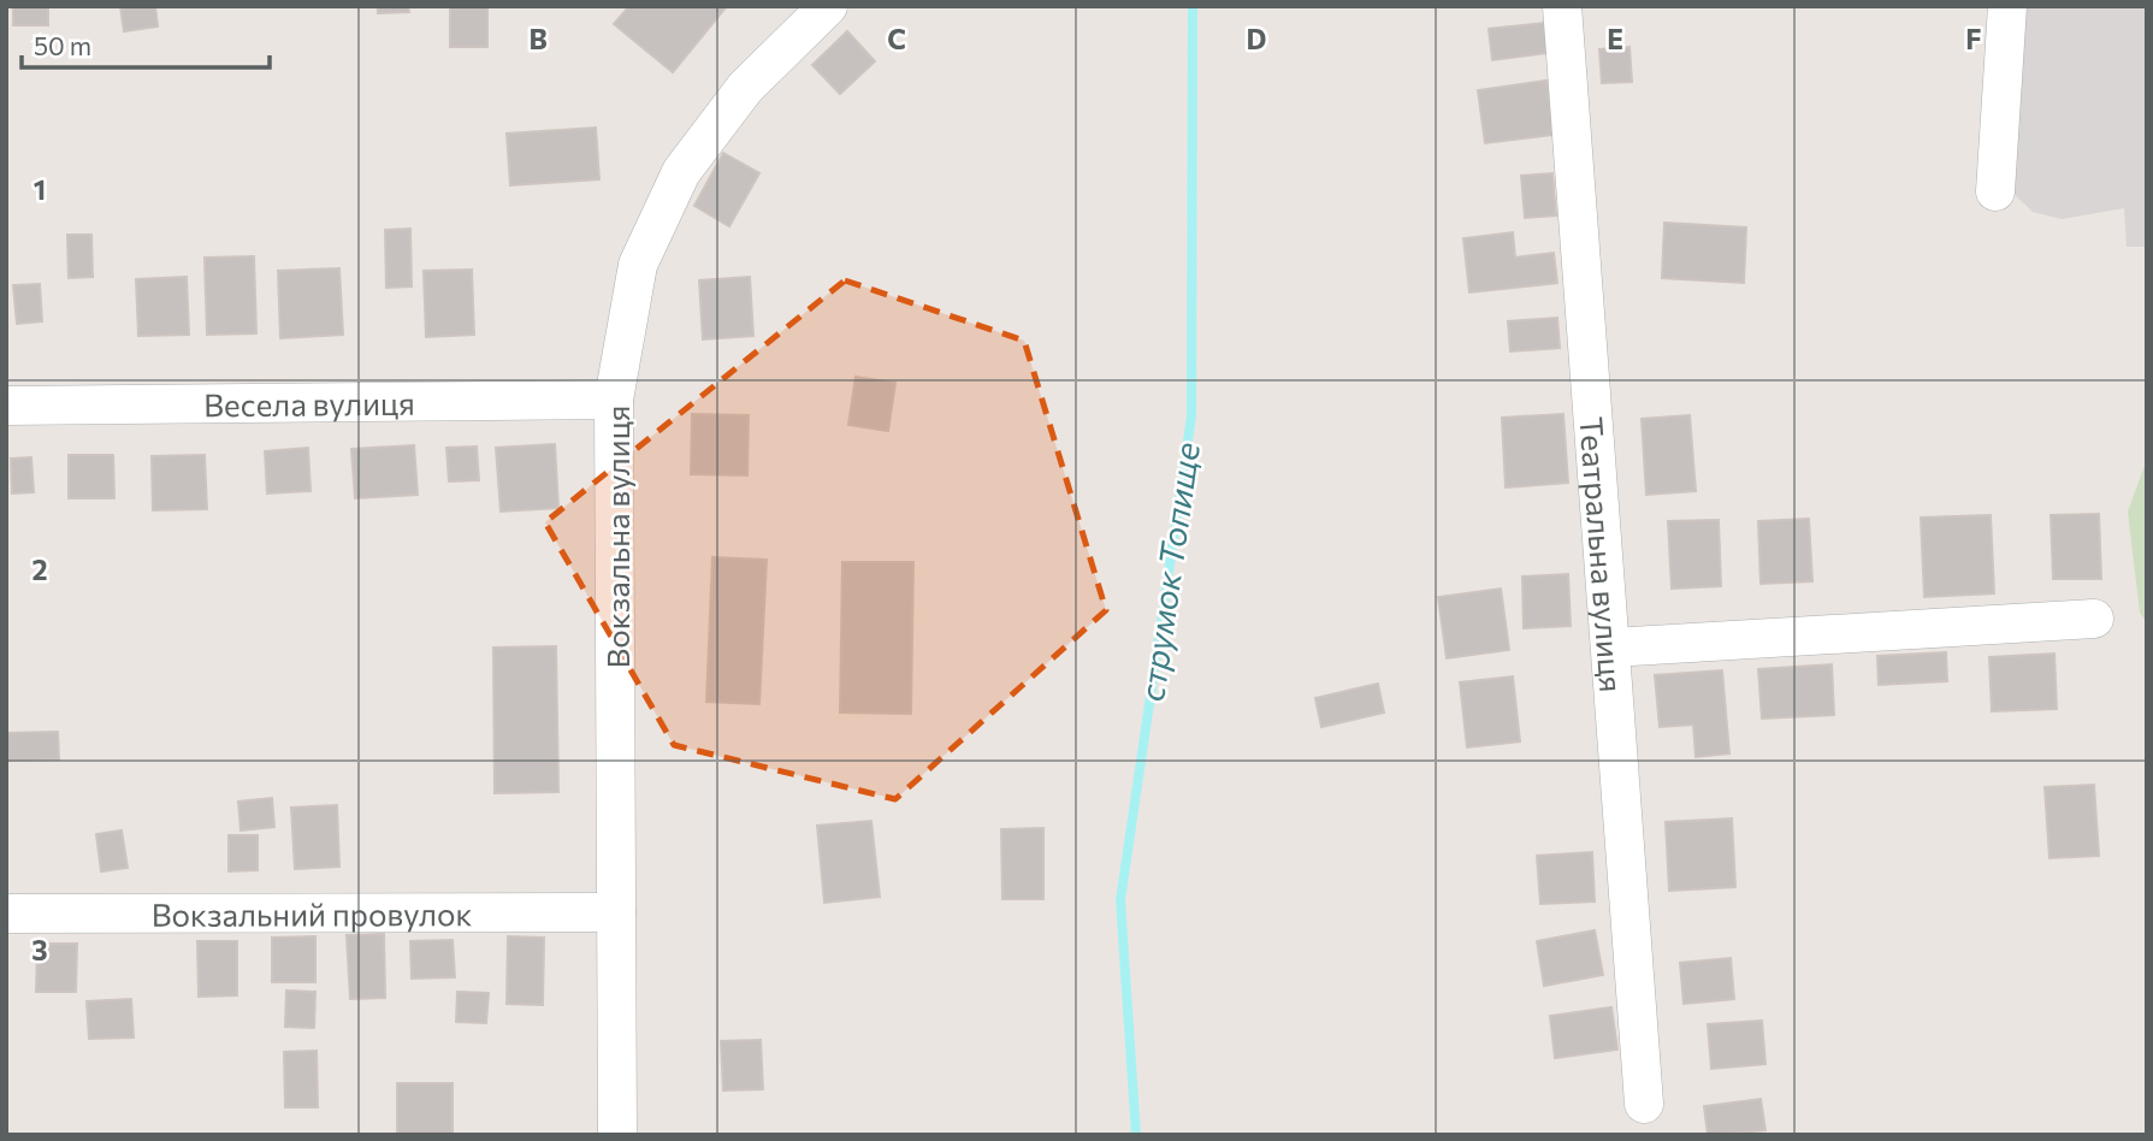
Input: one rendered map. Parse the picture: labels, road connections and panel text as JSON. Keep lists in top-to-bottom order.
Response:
{
  "streets": {
    "street": [
      "Весела вулиця",
      "Вокзальна вулиця",
      "Театральна вулиця",
      "Вокзальний провулок"
    ]
  },
  "crossings": [
    ["Весела вулиця", "Вокзальна вулиця"],
    ["Вокзальна вулиця", "Вокзальний провулок"]
  ],
  "water": ["струмок Топище"],
  "scale_bar": "50 m",
  "grid": {
    "columns": [
      "B",
      "C",
      "D",
      "E",
      "F"
    ],
    "rows": ["1", "2", "3"]
  }
}
